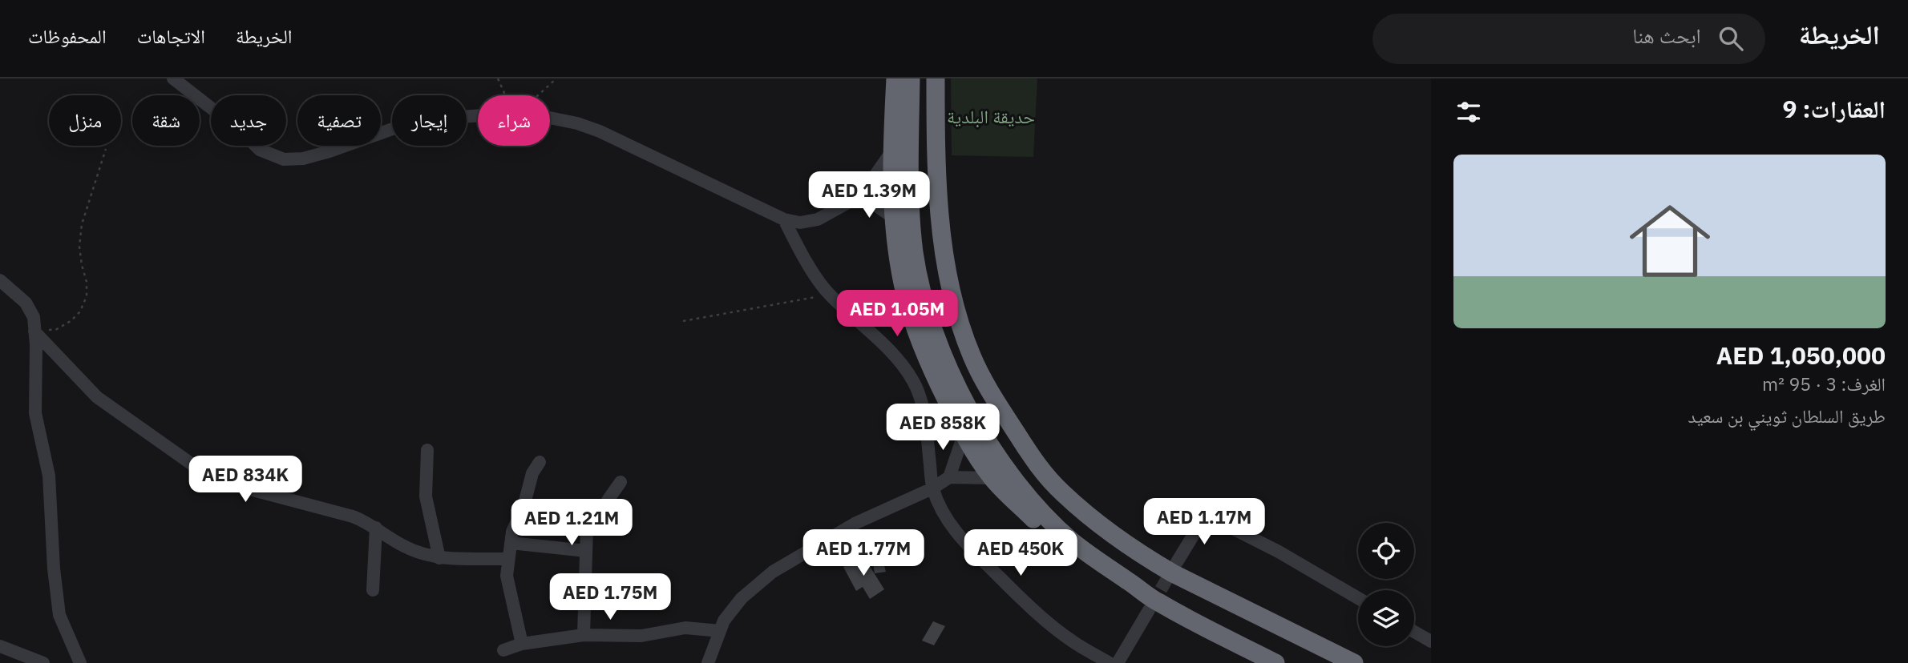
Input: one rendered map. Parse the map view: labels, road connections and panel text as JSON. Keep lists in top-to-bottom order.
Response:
{
  "parks": ["حديقة البلدية"],
  "page": {
    "header": "الخريطة",
    "search": "ابحث هنا",
    "nav": ["الخريطة", "الاتجاهات", "المحفوظات"],
    "heading": "العقارات: 9",
    "chip": [
      "شراء",
      "إيجار",
      "تصفية",
      "جديد",
      "شقة",
      "منزل"
    ],
    "list": [
      {
        "name": "AED 1,050,000",
        "note": "الغرف: 3 · 95 m² · طريق السلطان ثويني بن سعيد"
      }
    ],
    "price": [
      "AED 1.39M",
      "AED 1.05M",
      "AED 858K",
      "AED 834K",
      "AED 1.17M",
      "AED 1.21M",
      "AED 1.77M",
      "AED 450K",
      "AED 1.75M"
    ]
  }
}
